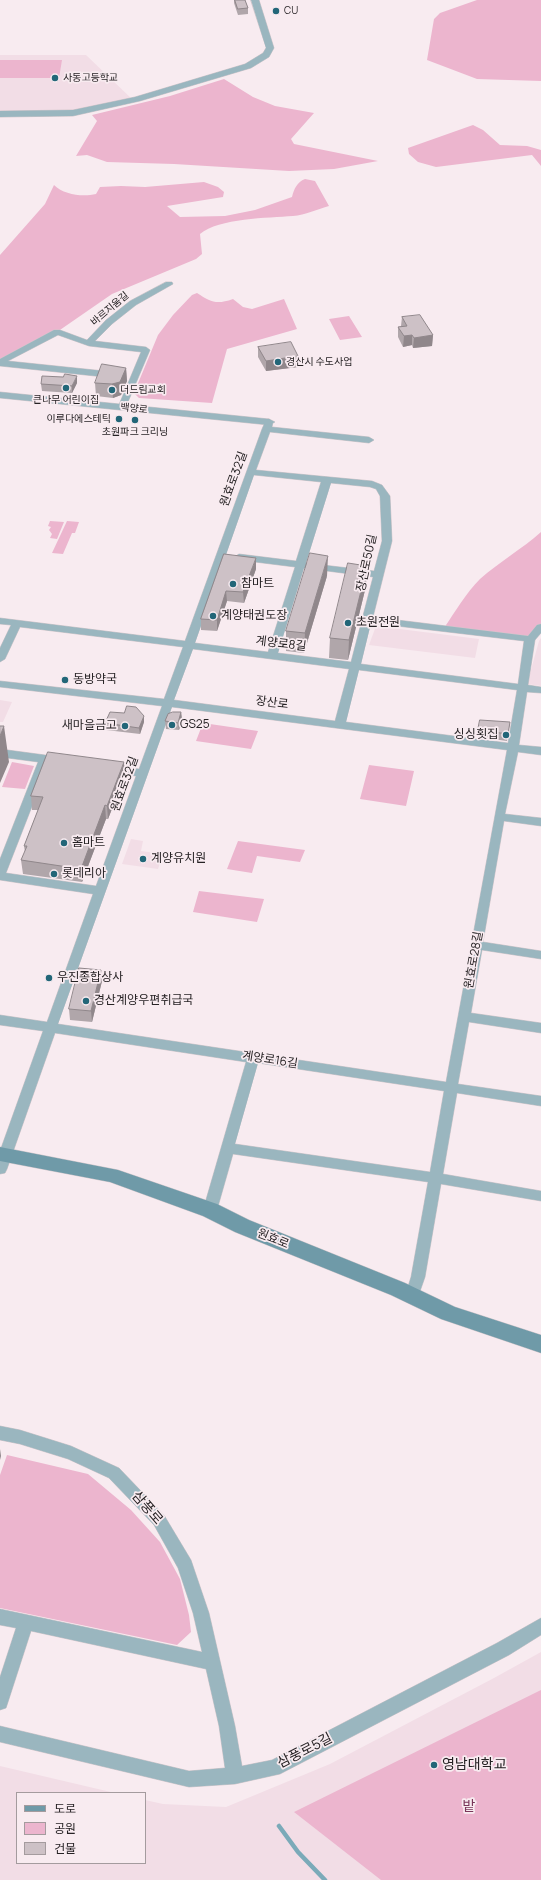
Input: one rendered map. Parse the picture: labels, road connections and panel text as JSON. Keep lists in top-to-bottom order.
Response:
{
  "streets": {
    "main road": ["원효로"],
    "street": [
      "바르지움길",
      "백양로",
      "원효로32길",
      "장산로50길",
      "계양로8길",
      "장산로",
      "원효로28길",
      "계양로16길",
      "삼풍로",
      "삼풍로5길"
    ]
  },
  "crossings": [
    ["백양로", "원효로32길"],
    ["원효로32길", "장산로50길"],
    ["원효로32길", "계양로8길"],
    ["원효로32길", "장산로"],
    ["원효로32길", "계양로16길"],
    ["원효로32길", "원효로"],
    ["장산로50길", "계양로8길"],
    ["장산로50길", "장산로"],
    ["계양로8길", "원효로28길"],
    ["장산로", "원효로28길"],
    ["원효로28길", "계양로16길"],
    ["원효로28길", "원효로"],
    ["삼풍로", "삼풍로5길"]
  ],
  "parks": ["밭"],
  "places": [
    "CU",
    "사동고등학교",
    "경산시 수도사업",
    "큰나무 어린이집",
    "더드림교회",
    "이루다에스테틱",
    "초원파크 크리닝",
    "참마트",
    "계양태권도장",
    "초원전원",
    "동방약국",
    "GS25",
    "새마을금고",
    "싱싱횟집",
    "홈마트",
    "계양유치원",
    "롯데리아",
    "우진종합상사",
    "경산계양우편취급국",
    "영남대학교"
  ],
  "legend": ["도로", "공원", "건물"]
}
